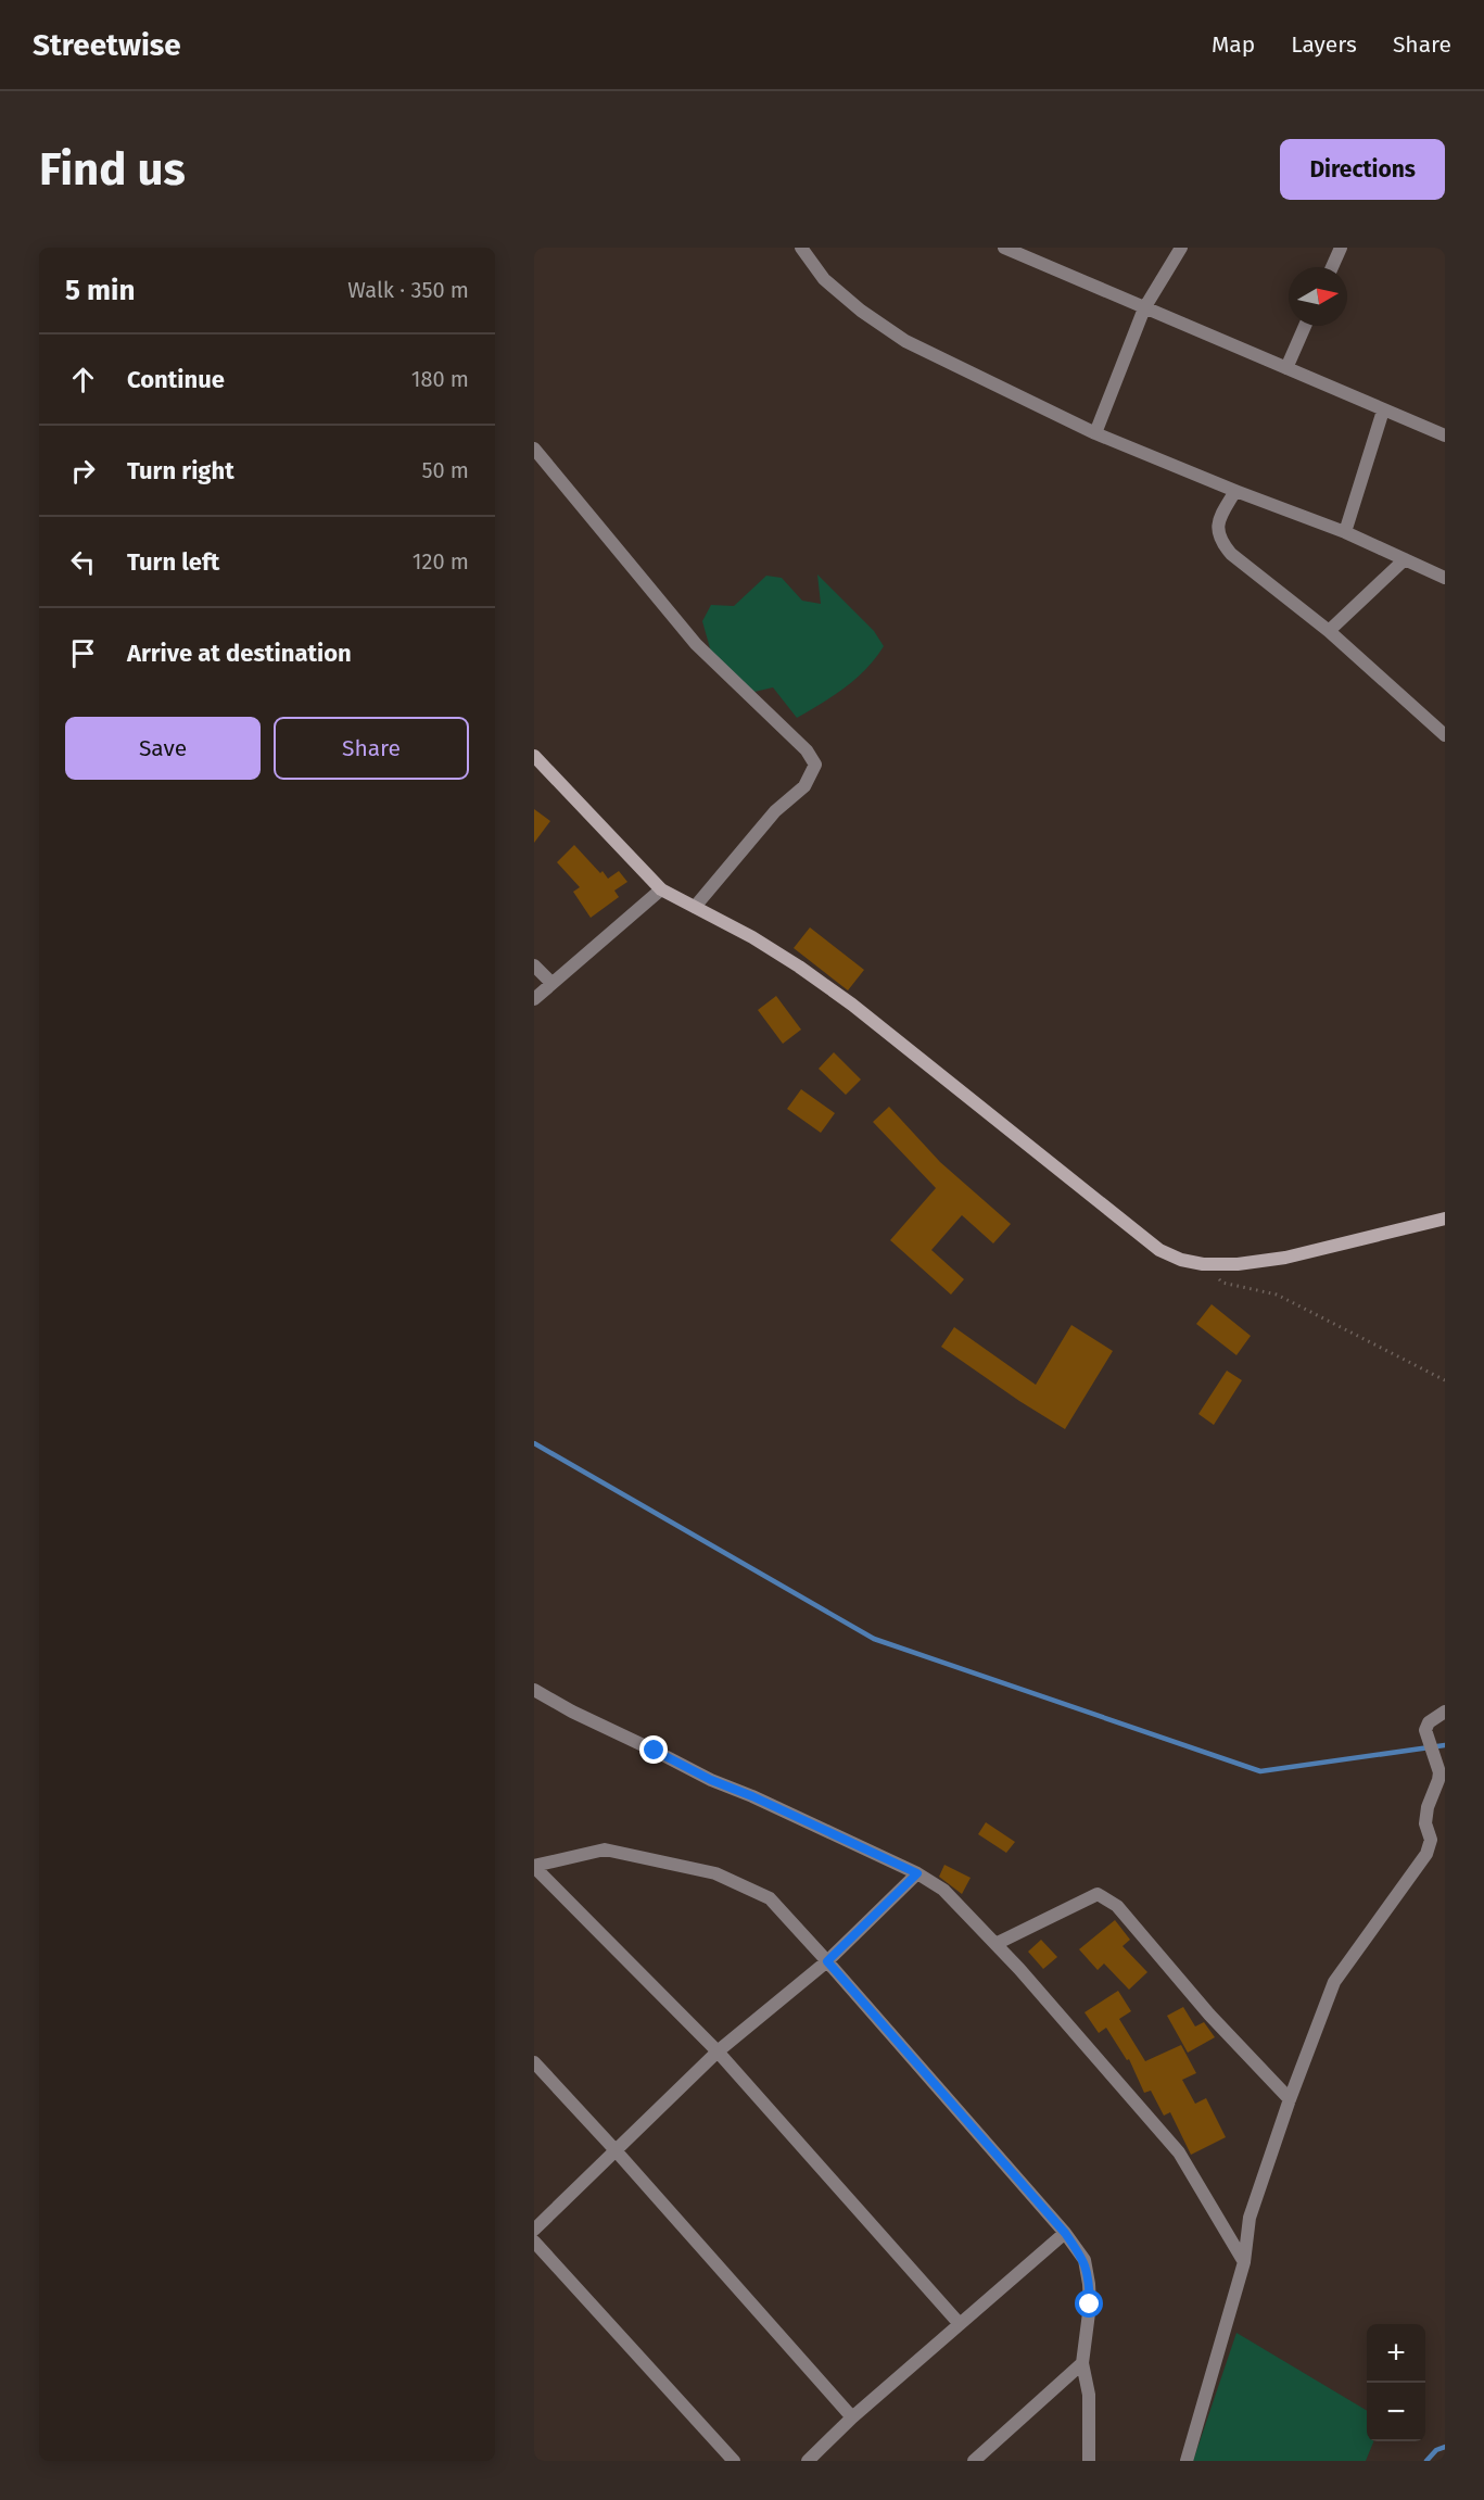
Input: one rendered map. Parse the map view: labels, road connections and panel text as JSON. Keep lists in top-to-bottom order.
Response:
{
  "north": "right",
  "page": {
    "header": "Streetwise",
    "nav": ["Map", "Layers", "Share"],
    "buttons": [
      "Directions",
      ["Save", "Share"]
    ],
    "title": "Find us",
    "heading": ["5 min", "Walk · 350 m"],
    "list": [
      ["Continue", "180 m"],
      ["Turn right", "50 m"],
      ["Turn left", "120 m"],
      "Arrive at destination"
    ],
    "map_buttons": ["+", "−"]
  }
}
